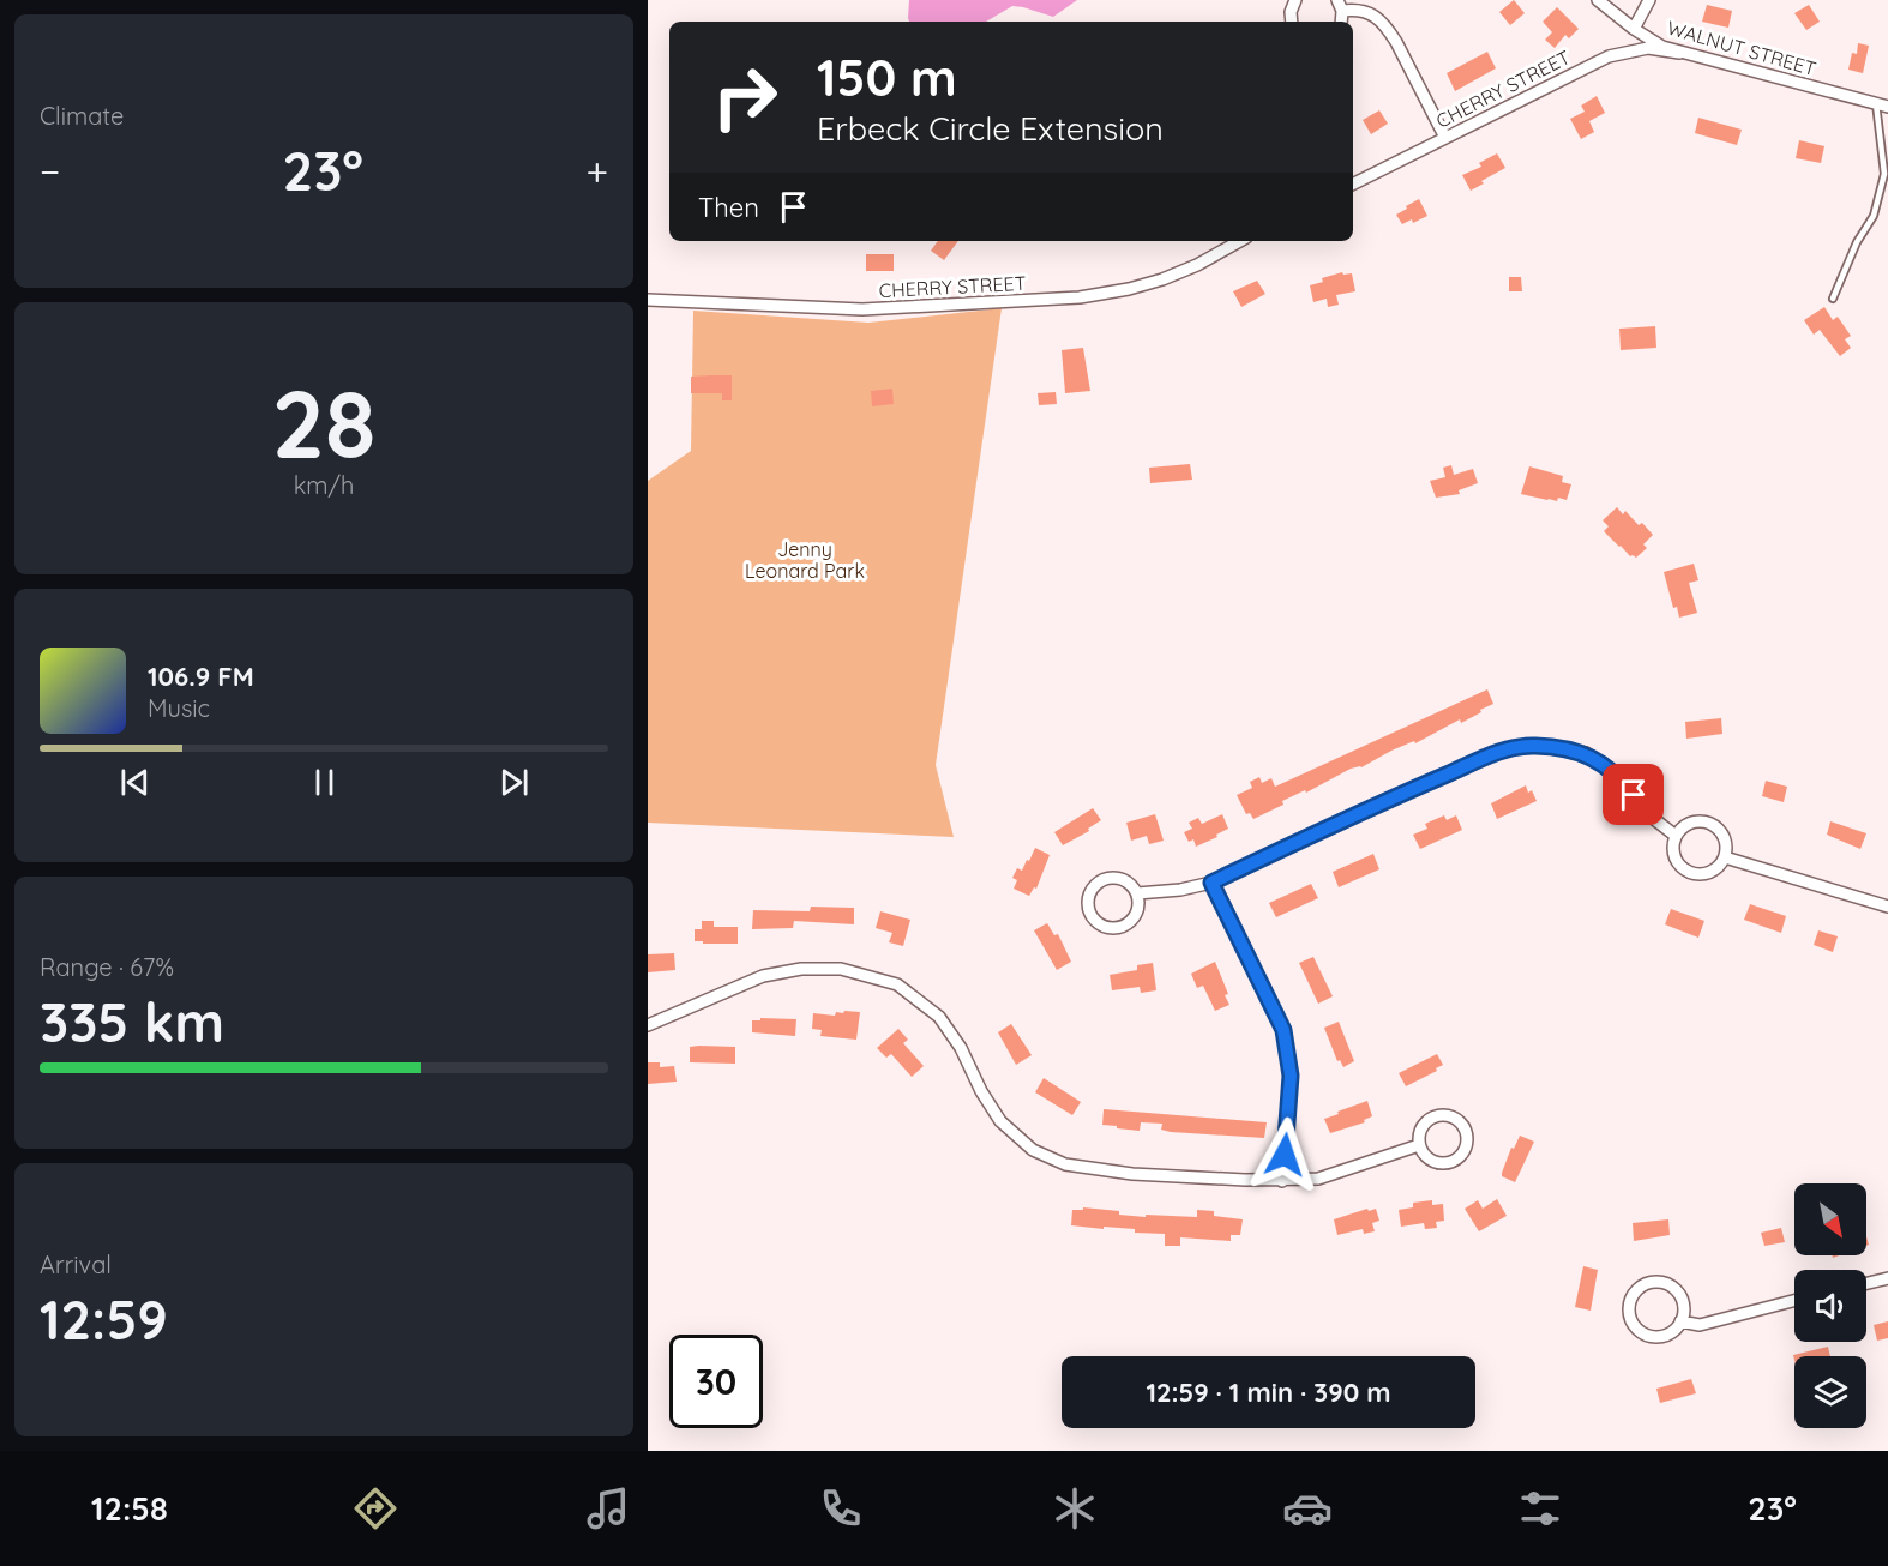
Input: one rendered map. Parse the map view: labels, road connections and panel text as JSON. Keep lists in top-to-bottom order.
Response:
{
  "streets": {
    "street": ["WALNUT STREET", "CHERRY STREET"]
  },
  "crossings": [
    ["WALNUT STREET", "CHERRY STREET"]
  ],
  "parks": ["Jenny Leonard Park"],
  "north": "bottom right",
  "page": {
    "tile": [
      "Climate",
      ["28", "km/h"],
      ["Range · 67%", "335 km"],
      ["Arrival", "12:59"]
    ],
    "turn": ["150 m", "Erbeck Circle Extension"],
    "heat": ["−", "23°", "+"],
    "then": "Then",
    "song": ["106.9 FM", "Music"],
    "limit": "30",
    "trip": "12:59 · 1 min · 390 m",
    "tabs": ["12:58", "23°"]
  }
}
